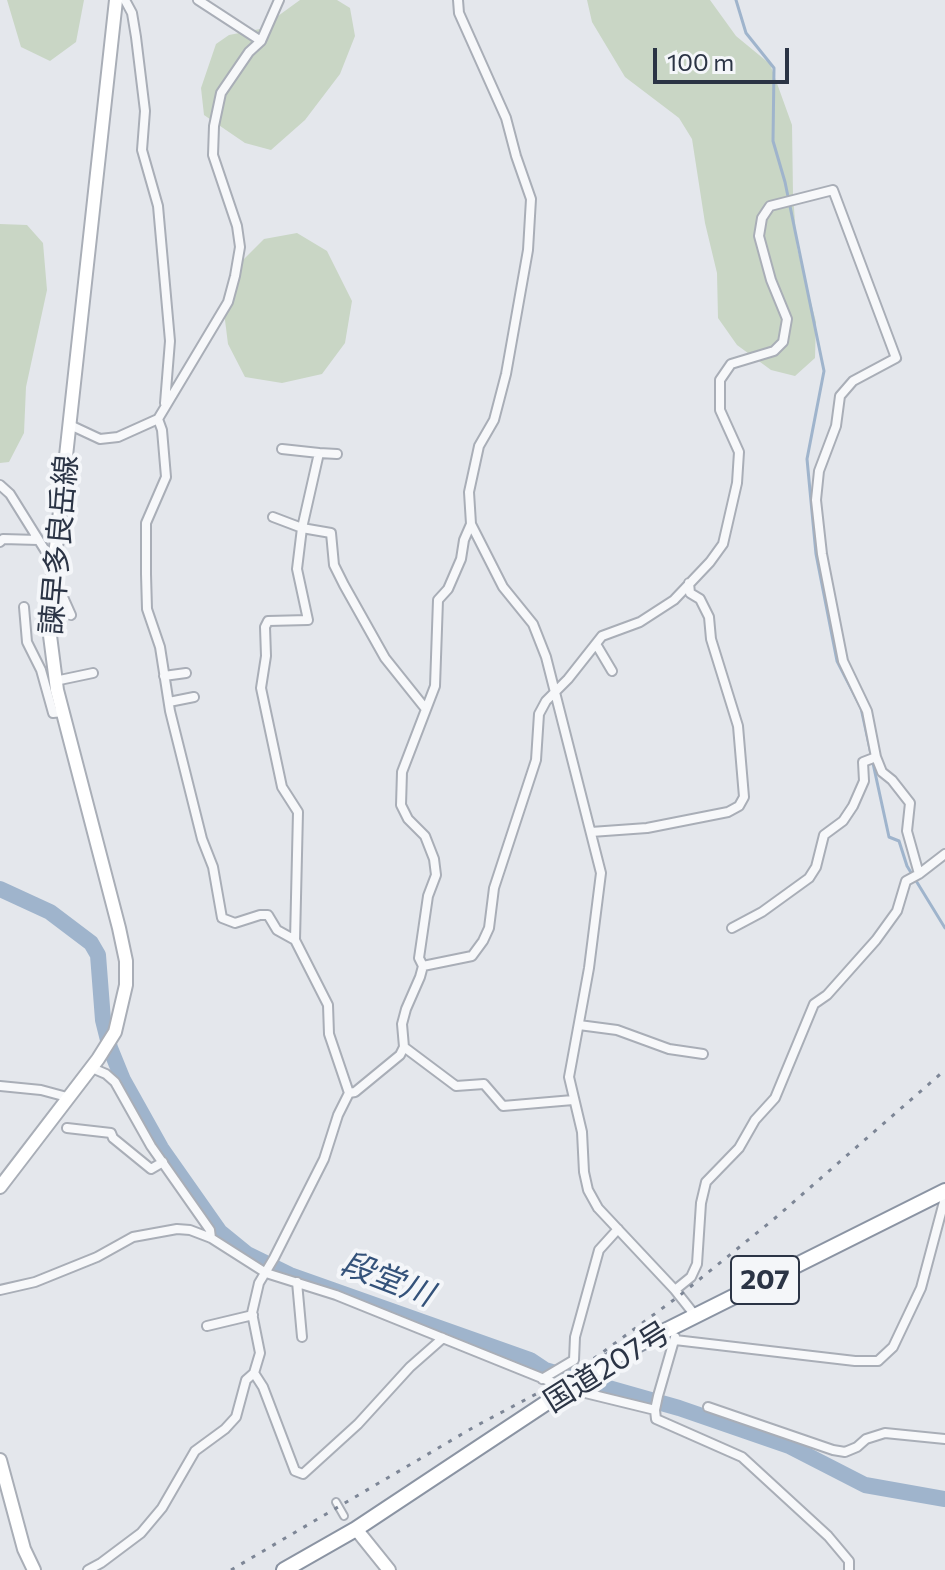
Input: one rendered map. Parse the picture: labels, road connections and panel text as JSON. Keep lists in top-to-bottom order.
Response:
{
  "streets": {
    "highway": ["207", "国道207号"],
    "main road": ["諫早多良岳線"]
  },
  "water": ["段堂川"],
  "scale_bar": "100 m"
}
